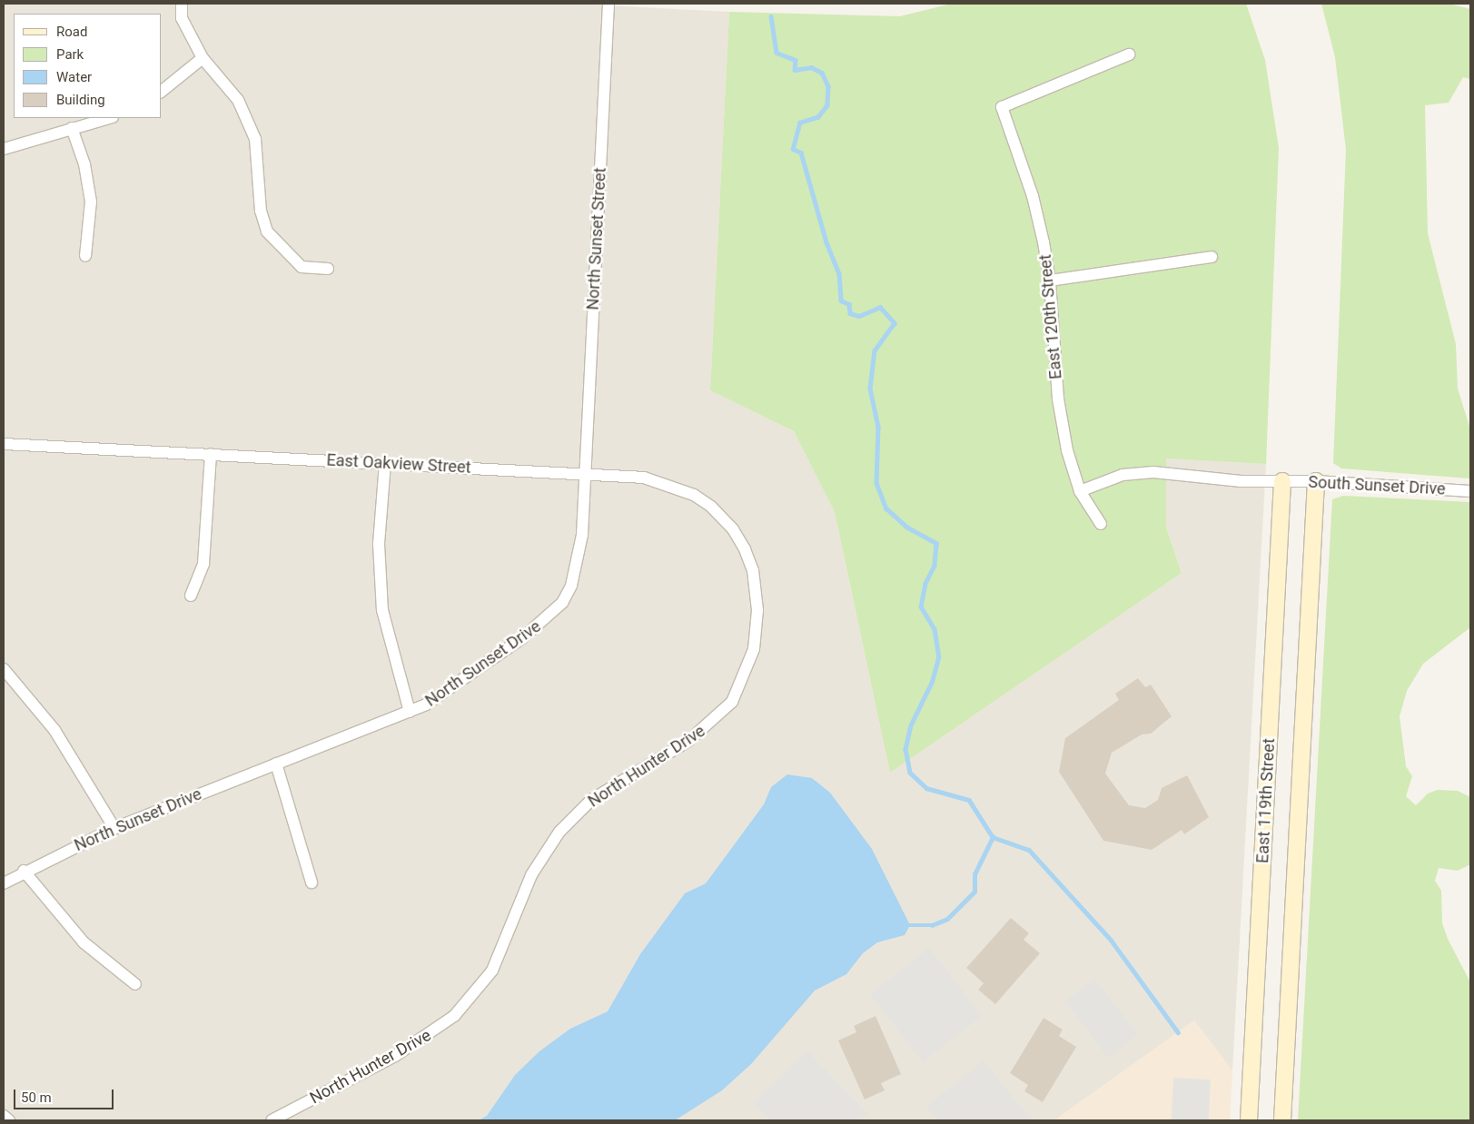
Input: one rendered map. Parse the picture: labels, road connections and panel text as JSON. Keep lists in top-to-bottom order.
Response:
{
  "streets": {
    "main road": ["East 119th Street"],
    "street": [
      "North Sunset Street",
      "East 120th Street",
      "East Oakview Street",
      "South Sunset Drive",
      "North Sunset Drive",
      "North Hunter Drive"
    ]
  },
  "crossings": [
    ["North Sunset Street", "East Oakview Street"],
    ["North Sunset Street", "North Sunset Drive"],
    ["North Sunset Street", "North Hunter Drive"],
    ["East 120th Street", "South Sunset Drive"],
    ["East Oakview Street", "North Sunset Drive"],
    ["East Oakview Street", "North Hunter Drive"],
    ["South Sunset Drive", "East 119th Street"],
    ["North Sunset Drive", "North Hunter Drive"]
  ],
  "legend": [
    "Road",
    "Park",
    "Water",
    "Building"
  ],
  "scale_bar": "50 m"
}
